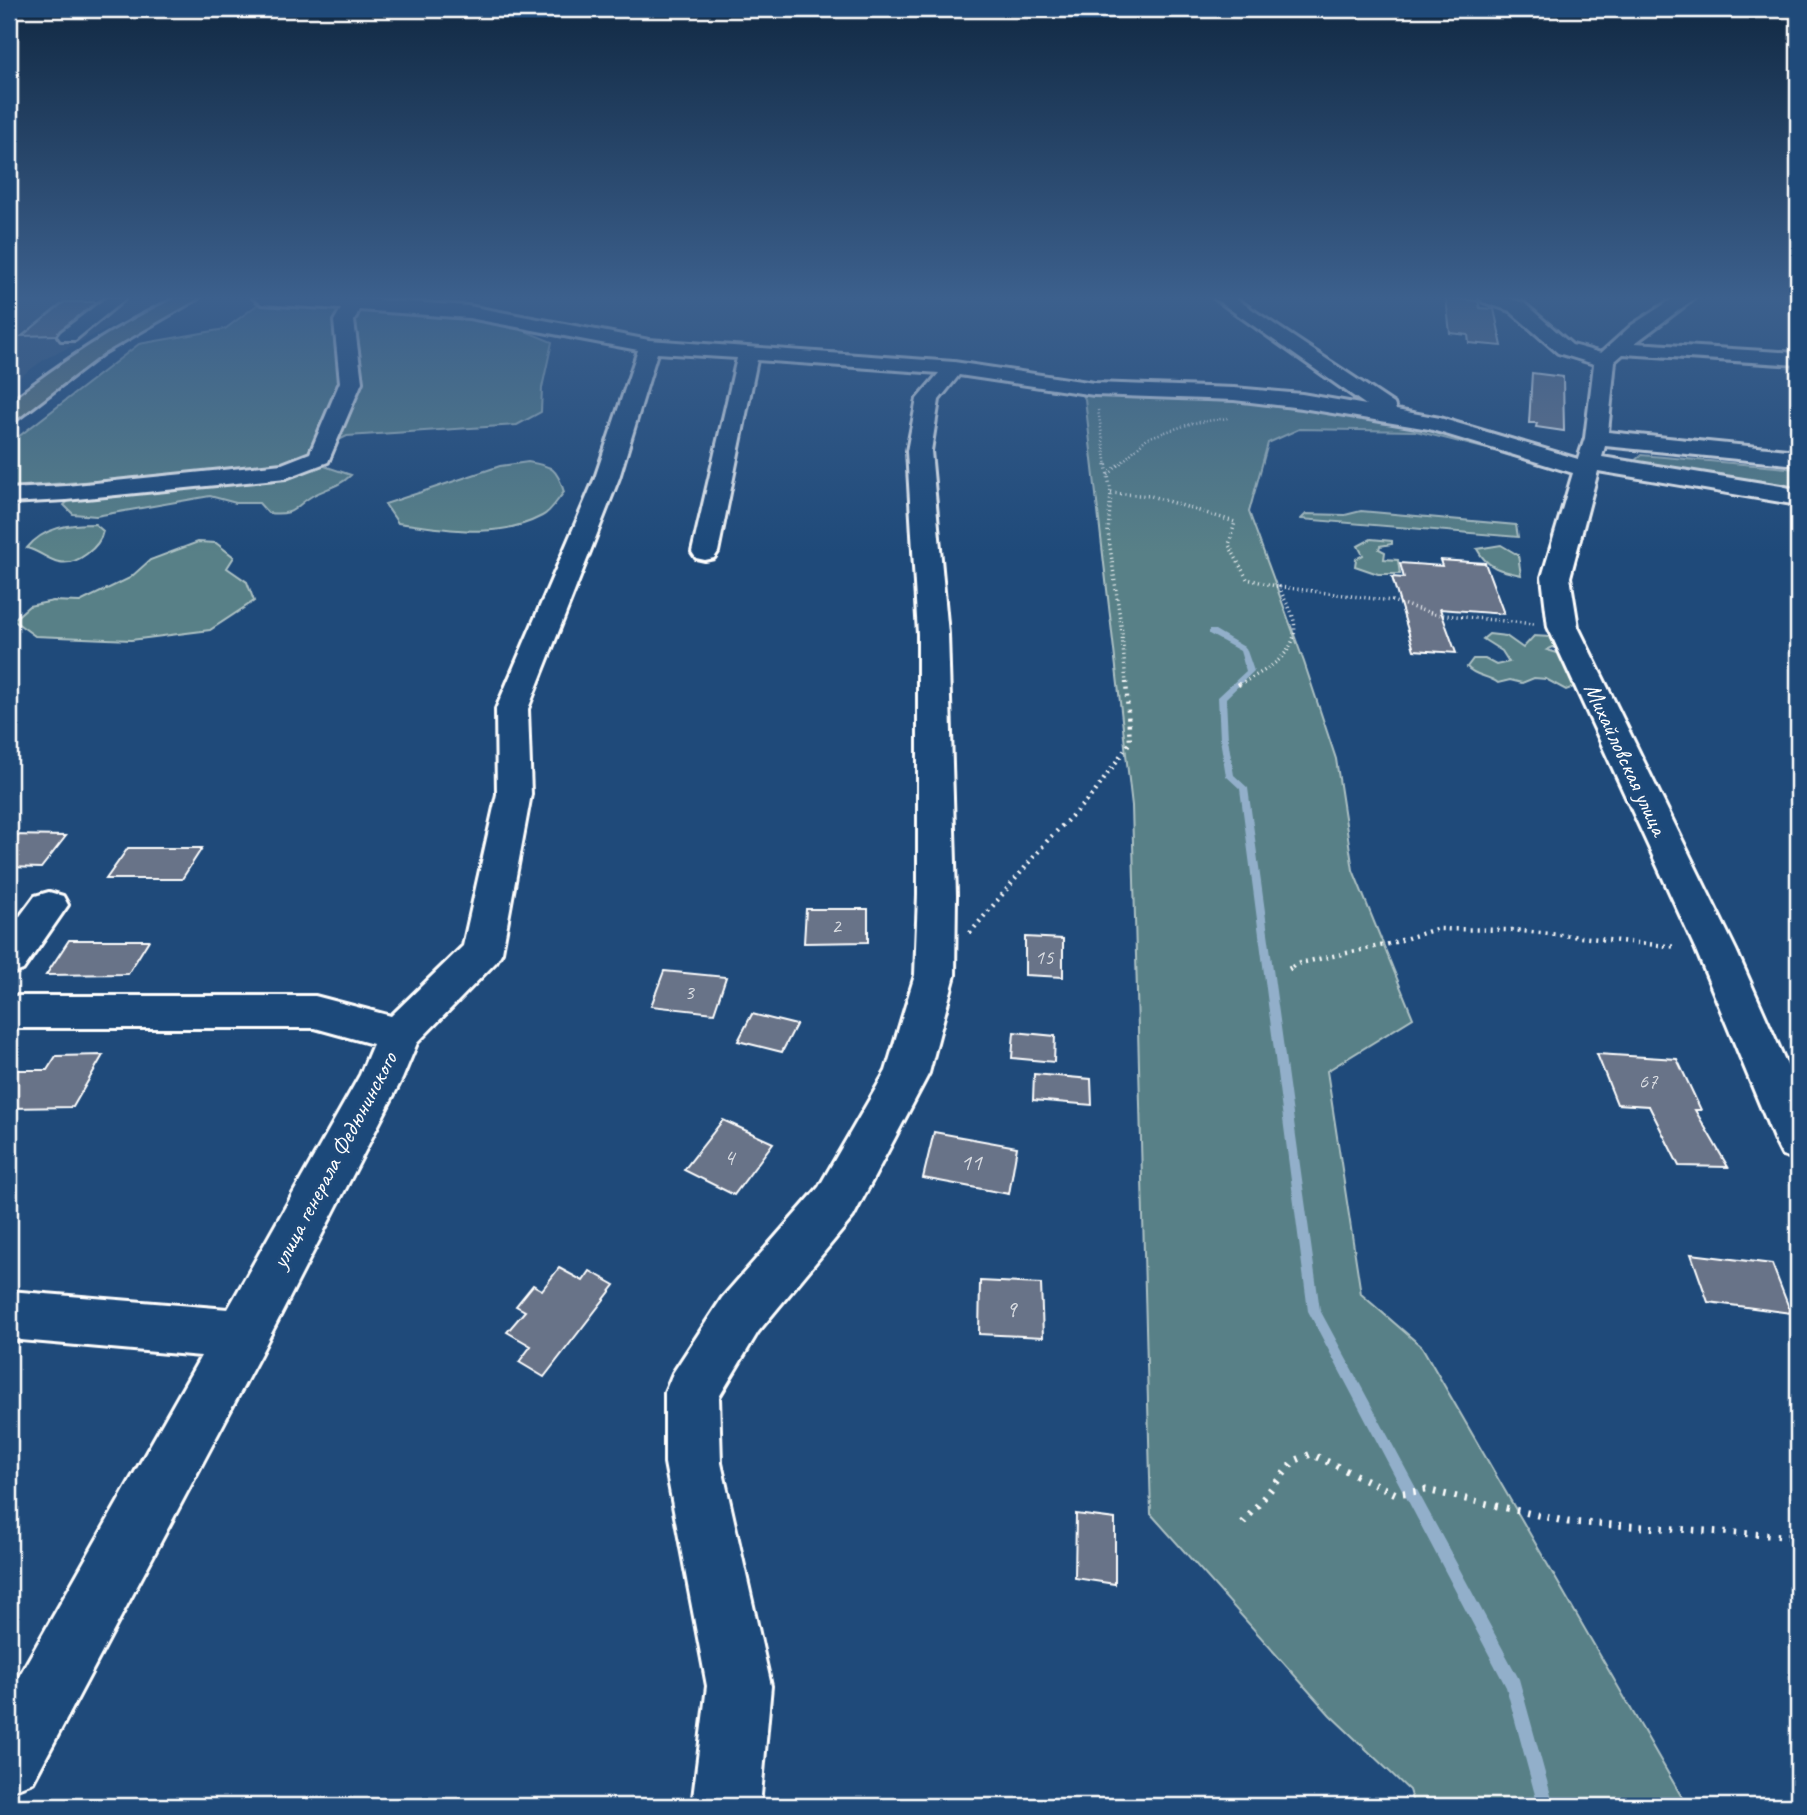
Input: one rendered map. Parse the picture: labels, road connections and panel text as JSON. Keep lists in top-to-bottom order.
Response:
{
  "streets": {
    "street": ["Михайловская улица", "улица генерала Федюнинского"]
  },
  "house_numbers": [
    "2",
    "15",
    "3",
    "67",
    "4",
    "11",
    "9"
  ]
}
